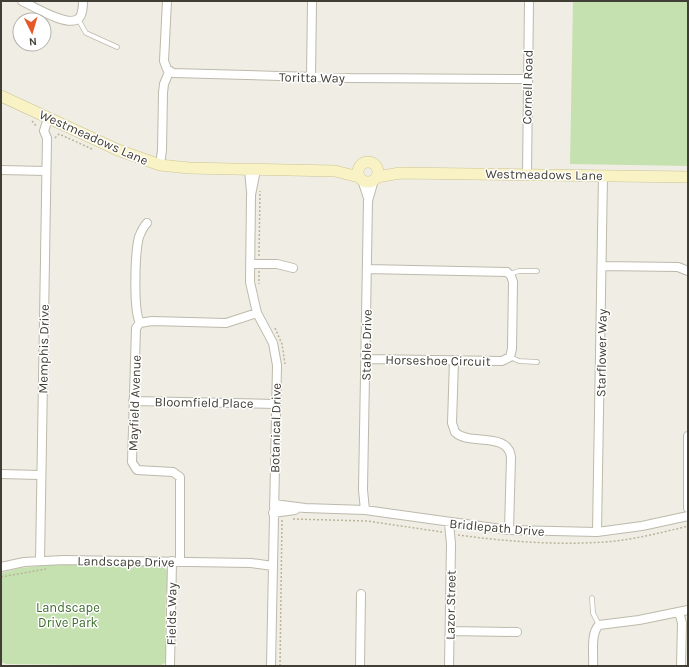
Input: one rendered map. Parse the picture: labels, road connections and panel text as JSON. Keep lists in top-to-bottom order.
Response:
{
  "streets": {
    "street": [
      "Toritta Way",
      "Cornell Road",
      "Westmeadows Lane",
      "Stable Drive",
      "Memphis Drive",
      "Starflower Way",
      "Horseshoe Circuit",
      "Bloomfield Place",
      "Mayfield Avenue",
      "Botanical Drive",
      "Bridlepath Drive",
      "Landscape Drive",
      "Lazor Street",
      "Fields Way"
    ]
  },
  "crossings": [
    ["Toritta Way", "Cornell Road"],
    ["Cornell Road", "Westmeadows Lane"],
    ["Westmeadows Lane", "Stable Drive"],
    ["Westmeadows Lane", "Memphis Drive"],
    ["Westmeadows Lane", "Starflower Way"],
    ["Westmeadows Lane", "Botanical Drive"],
    ["Stable Drive", "Horseshoe Circuit"],
    ["Stable Drive", "Bridlepath Drive"],
    ["Memphis Drive", "Landscape Drive"],
    ["Starflower Way", "Bridlepath Drive"],
    ["Bloomfield Place", "Mayfield Avenue"],
    ["Bloomfield Place", "Botanical Drive"],
    ["Mayfield Avenue", "Landscape Drive"],
    ["Mayfield Avenue", "Fields Way"],
    ["Botanical Drive", "Bridlepath Drive"],
    ["Botanical Drive", "Landscape Drive"],
    ["Bridlepath Drive", "Lazor Street"],
    ["Landscape Drive", "Fields Way"]
  ],
  "parks": ["Landscape Drive Park"],
  "north": "bottom"
}
